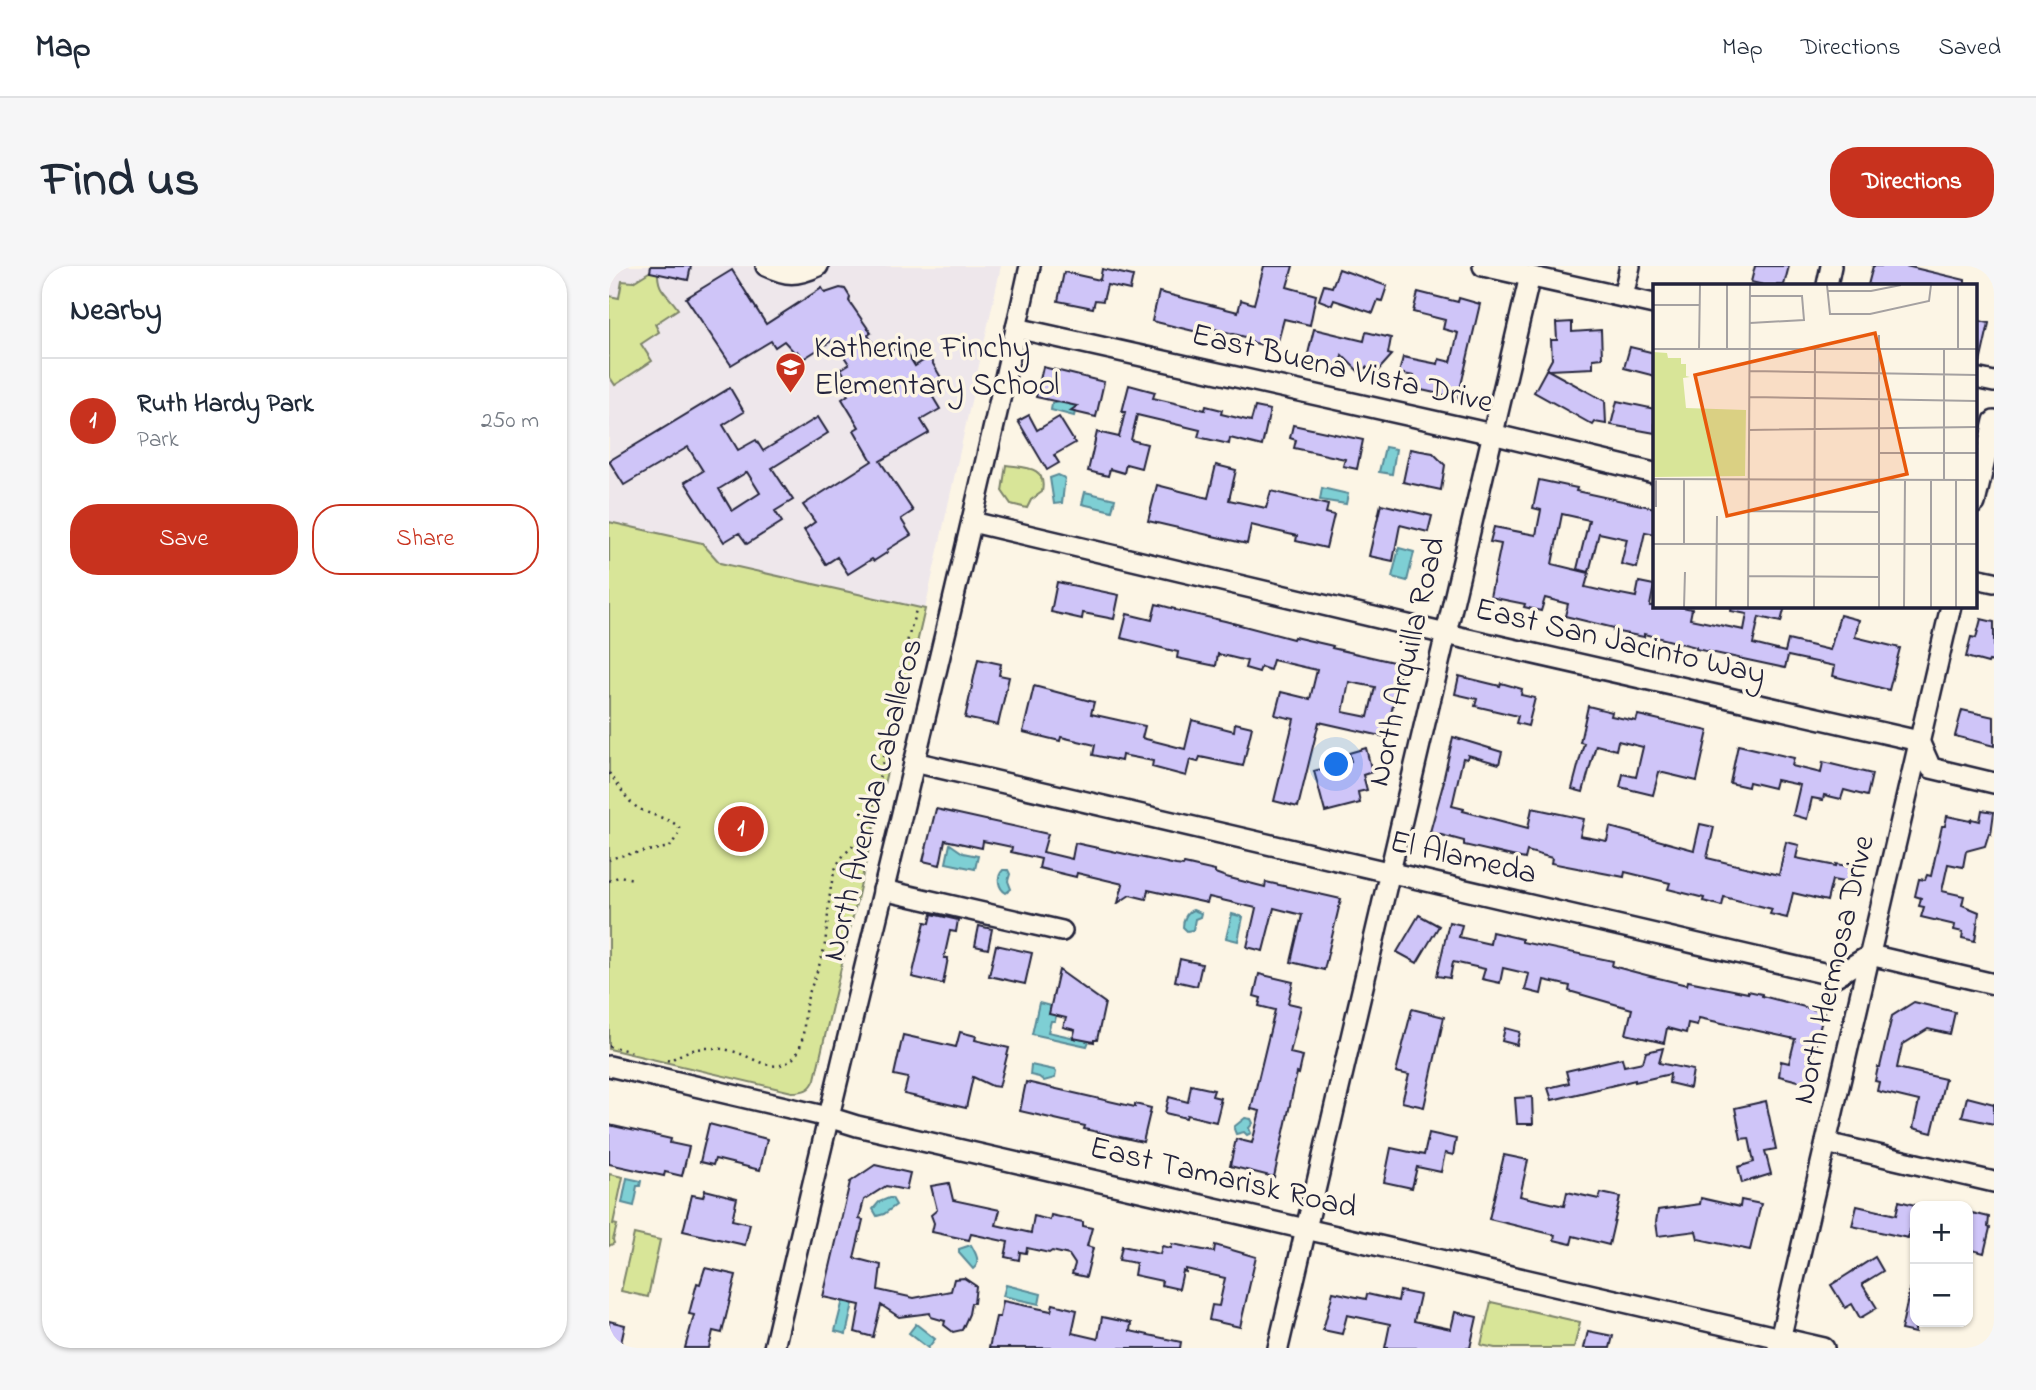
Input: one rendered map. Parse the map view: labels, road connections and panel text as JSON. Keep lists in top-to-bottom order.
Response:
{
  "streets": {
    "street": [
      "East Buena Vista Drive",
      "East San Jacinto Way",
      "North Arquilla Road",
      "North Avenida Caballeros",
      "El Alameda",
      "North Hermosa Drive",
      "East Tamarisk Road"
    ]
  },
  "crossings": [
    ["East Buena Vista Drive", "North Arquilla Road"],
    ["East Buena Vista Drive", "North Avenida Caballeros"],
    ["East San Jacinto Way", "North Arquilla Road"],
    ["East San Jacinto Way", "North Avenida Caballeros"],
    ["East San Jacinto Way", "North Hermosa Drive"],
    ["North Arquilla Road", "El Alameda"],
    ["North Arquilla Road", "East Tamarisk Road"],
    ["North Avenida Caballeros", "El Alameda"],
    ["North Avenida Caballeros", "East Tamarisk Road"],
    ["El Alameda", "North Hermosa Drive"],
    ["North Hermosa Drive", "East Tamarisk Road"]
  ],
  "places": {
    "school or university": ["Katherine Finchy Elementary School"]
  },
  "page": {
    "header": "Map",
    "nav": ["Map", "Directions", "Saved"],
    "title": "Find us",
    "buttons": [
      "Directions",
      ["Save", "Share"]
    ],
    "heading": "Nearby",
    "list": [
      {
        "mark": "1",
        "name": "Ruth Hardy Park",
        "note": "Park",
        "value": "250 m"
      }
    ],
    "pins": "1",
    "map_buttons": ["+", "−"]
  }
}
